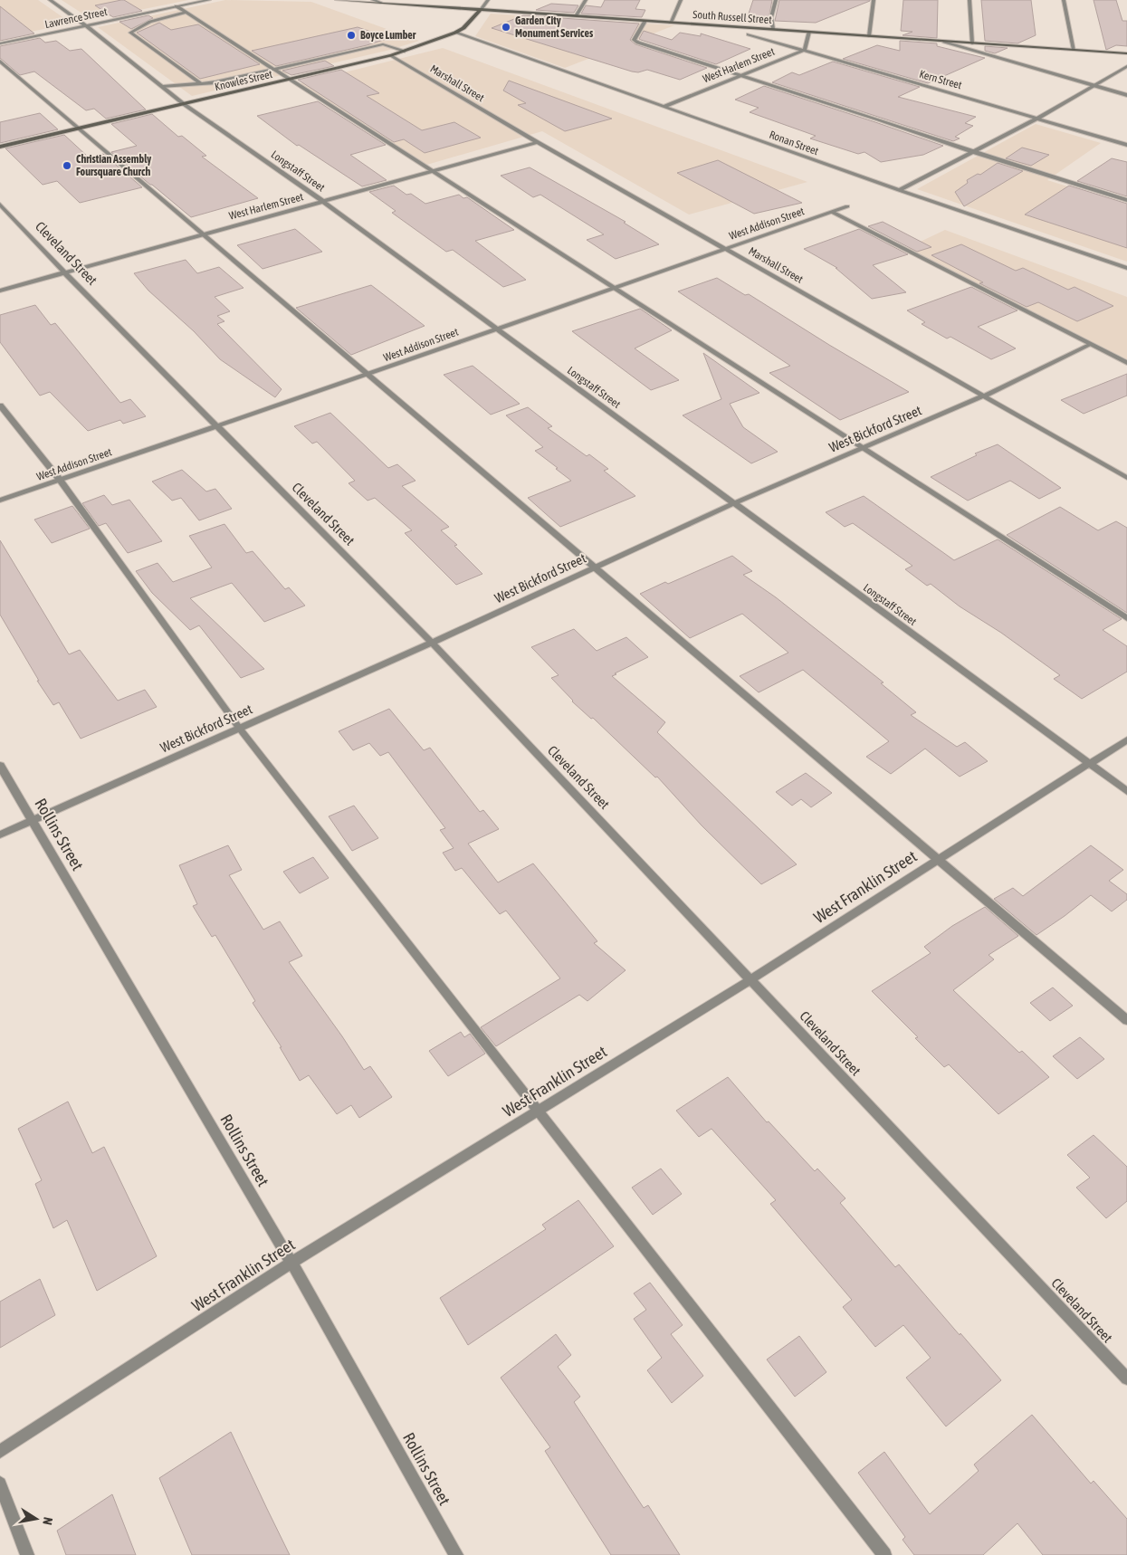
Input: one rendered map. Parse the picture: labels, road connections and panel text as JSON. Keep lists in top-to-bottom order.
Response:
{
  "streets": {
    "main road": ["South Russell Street", "Knowles Street"],
    "street": [
      "Lawrence Street",
      "West Harlem Street",
      "Kern Street",
      "Marshall Street",
      "Ronan Street",
      "Longstaff Street",
      "West Addison Street",
      "Cleveland Street",
      "West Bickford Street",
      "Rollins Street",
      "West Franklin Street"
    ]
  },
  "crossings": [
    ["South Russell Street", "Knowles Street"],
    ["Lawrence Street", "Longstaff Street"],
    ["West Harlem Street", "Kern Street"],
    ["West Harlem Street", "Marshall Street"],
    ["West Harlem Street", "Ronan Street"],
    ["West Harlem Street", "Longstaff Street"],
    ["West Harlem Street", "Cleveland Street"],
    ["Knowles Street", "Marshall Street"],
    ["Knowles Street", "Ronan Street"],
    ["Knowles Street", "Longstaff Street"],
    ["Marshall Street", "West Addison Street"],
    ["Marshall Street", "West Bickford Street"],
    ["Longstaff Street", "West Addison Street"],
    ["Longstaff Street", "West Bickford Street"],
    ["Longstaff Street", "West Franklin Street"],
    ["West Addison Street", "Cleveland Street"],
    ["Cleveland Street", "West Bickford Street"],
    ["Cleveland Street", "West Franklin Street"],
    ["West Bickford Street", "Rollins Street"],
    ["Rollins Street", "West Franklin Street"]
  ],
  "places": ["Garden City Monument Services", "Boyce Lumber", "Christian Assembly Foursquare Church"],
  "north": "right"
}
